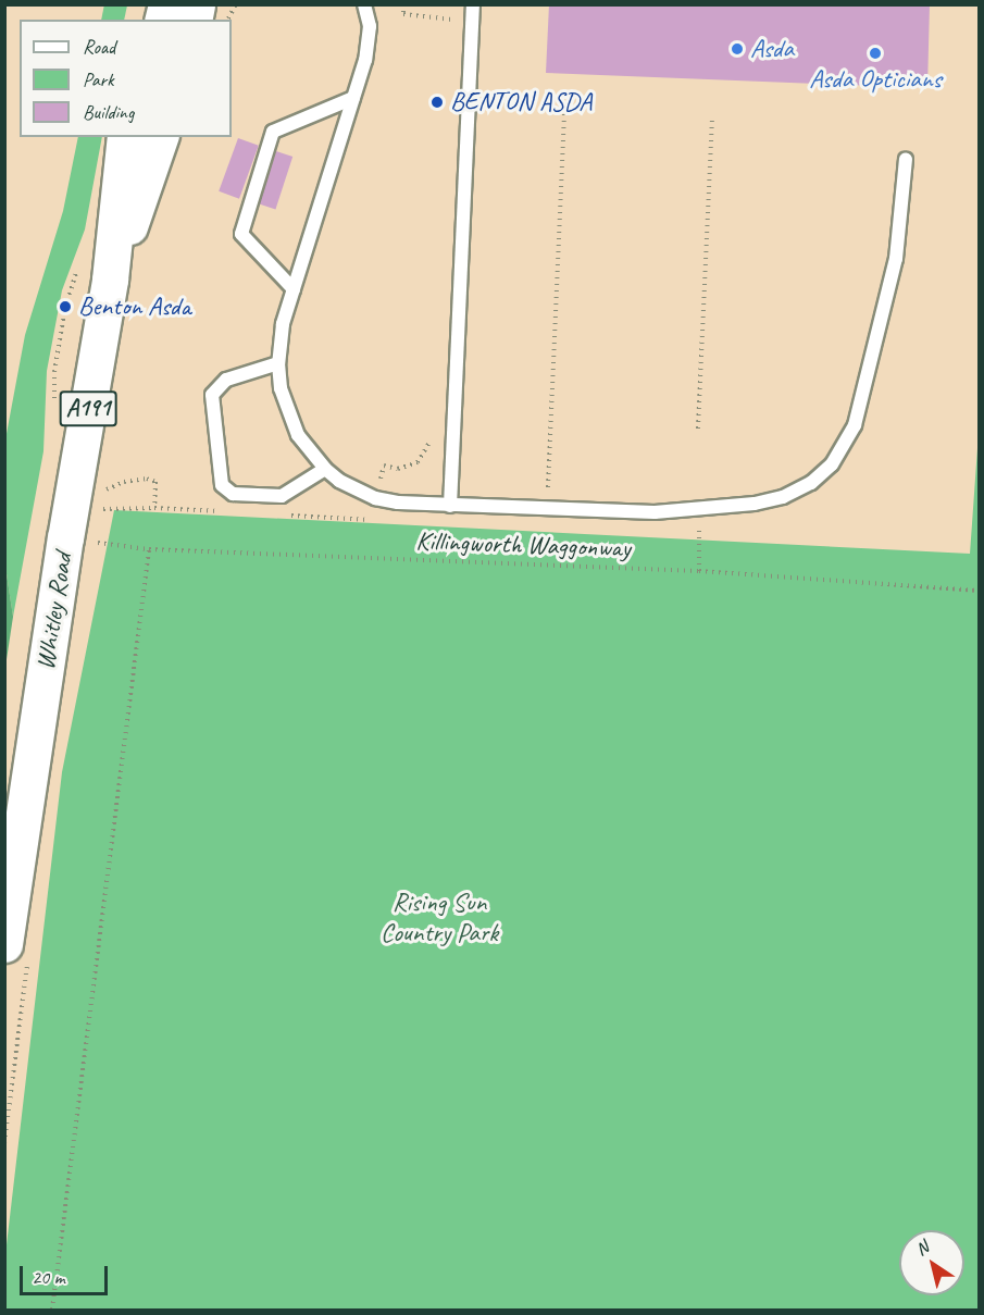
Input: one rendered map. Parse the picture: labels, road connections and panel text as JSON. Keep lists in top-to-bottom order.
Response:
{
  "streets": {
    "main road": ["A191", "Whitley Road"],
    "path": ["Killingworth Waggonway"]
  },
  "crossings": [
    ["Killingworth Waggonway", "Whitley Road"]
  ],
  "parks": ["Rising Sun Country Park"],
  "places": [
    "Asda",
    "Asda Opticians",
    "BENTON ASDA",
    "Benton Asda"
  ],
  "legend": ["Road", "Park", "Building"],
  "scale_bar": "20 m",
  "north": "top left"
}
